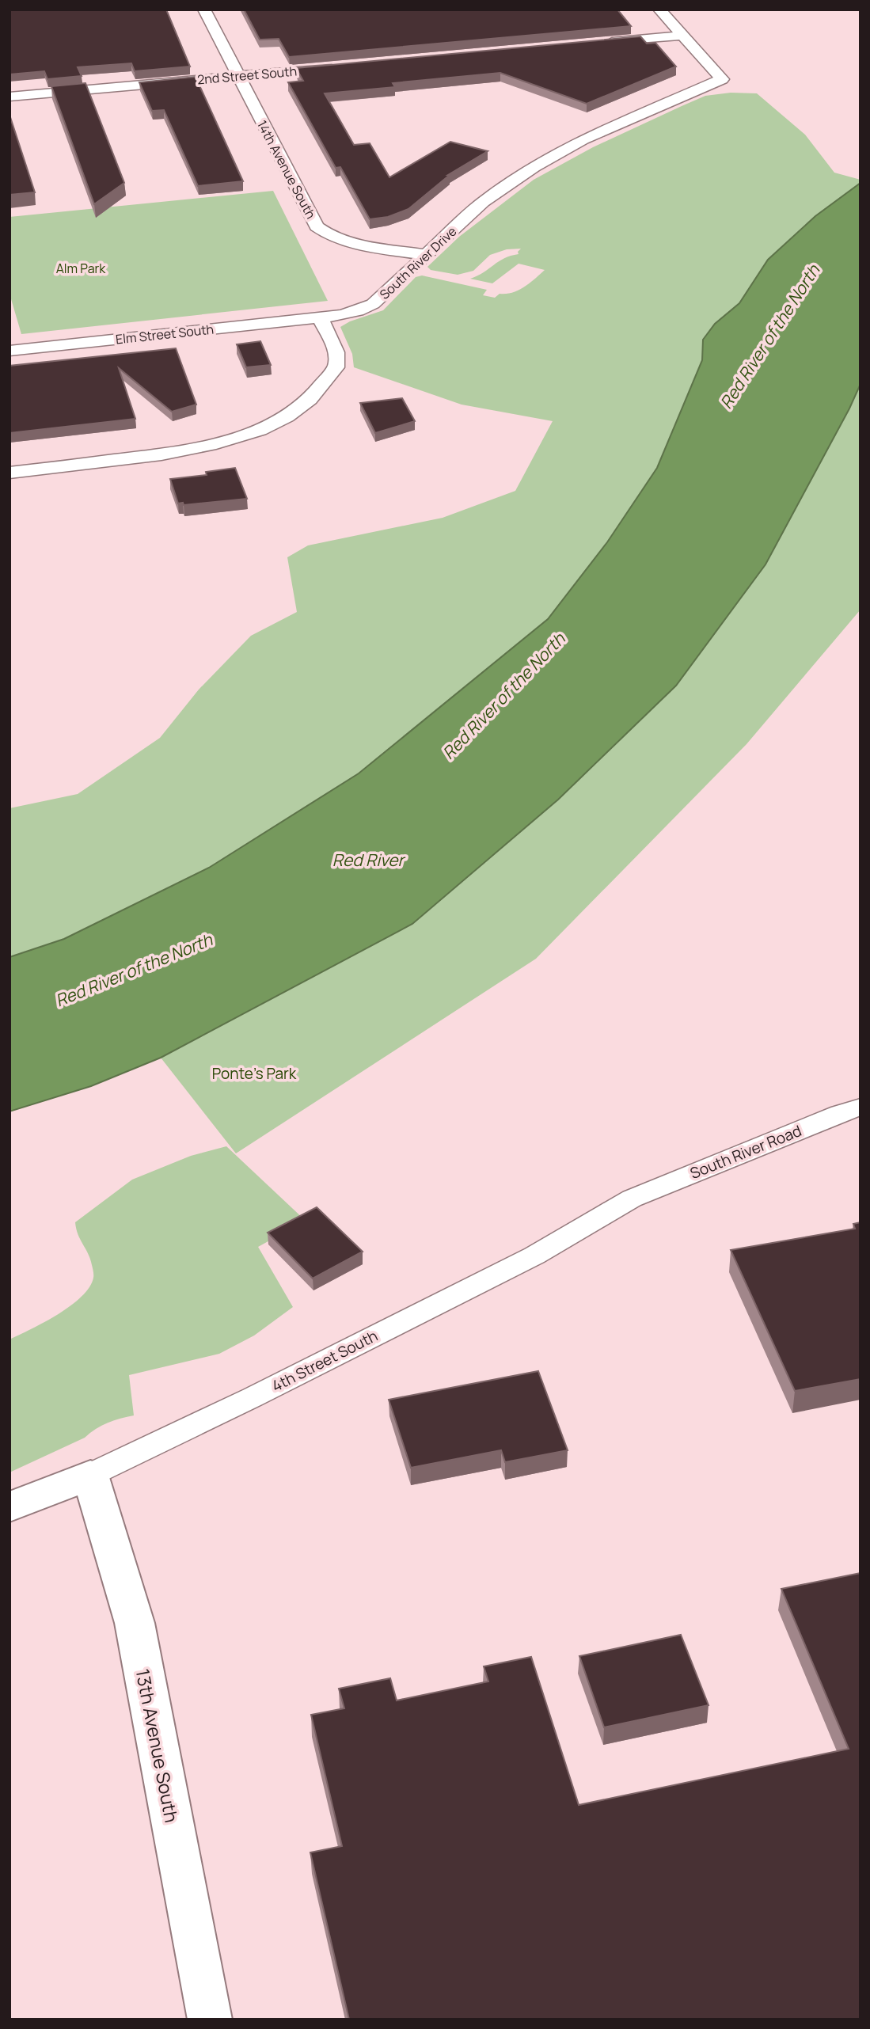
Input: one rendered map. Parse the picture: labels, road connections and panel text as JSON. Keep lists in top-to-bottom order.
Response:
{
  "streets": {
    "street": [
      "2nd Street South",
      "14th Avenue South",
      "South River Drive",
      "Elm Street South",
      "South River Road",
      "4th Street South",
      "13th Avenue South"
    ]
  },
  "crossings": [
    ["2nd Street South", "14th Avenue South"],
    ["14th Avenue South", "South River Drive"],
    ["South River Drive", "Elm Street South"],
    ["South River Road", "4th Street South"],
    ["4th Street South", "13th Avenue South"]
  ],
  "water": ["Red River of the North", "Red River"],
  "parks": ["Alm Park", "Ponte's Park"]
}
